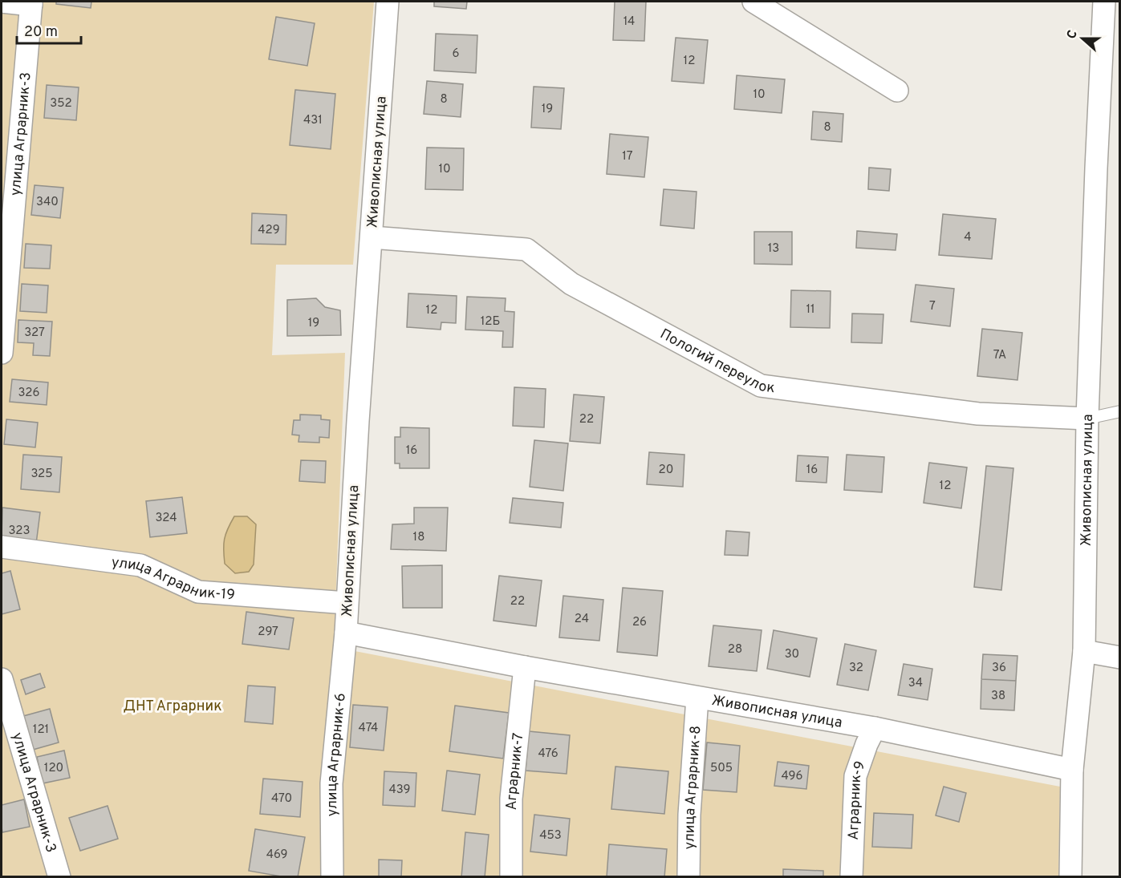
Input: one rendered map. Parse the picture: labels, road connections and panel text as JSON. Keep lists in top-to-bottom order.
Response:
{
  "streets": {
    "street": [
      "улица Аграрник-3",
      "Живописная улица",
      "Пологий переулок",
      "улица Аграрник-19",
      "улица Аграрник-6",
      "Аграрник-7",
      "улица Аграрник-8",
      "Аграрник-9"
    ]
  },
  "crossings": [
    ["Живописная улица", "Пологий переулок"],
    ["Живописная улица", "улица Аграрник-19"],
    ["Живописная улица", "улица Аграрник-6"],
    ["Живописная улица", "Аграрник-7"],
    ["Живописная улица", "улица Аграрник-8"],
    ["Живописная улица", "Аграрник-9"]
  ],
  "parks": ["ДНТ Аграрник"],
  "house_numbers": [
    "14",
    "6",
    "12",
    "10",
    "8",
    "352",
    "19",
    "431",
    "8",
    "17",
    "10",
    "340",
    "429",
    "4",
    "13",
    "7",
    "11",
    "12",
    "12Б",
    "19",
    "327",
    "7А",
    "326",
    "22",
    "16",
    "20",
    "16",
    "325",
    "12",
    "324",
    "323",
    "18",
    "22",
    "24",
    "26",
    "297",
    "28",
    "30",
    "32",
    "36",
    "34",
    "38",
    "474",
    "121",
    "476",
    "120",
    "505",
    "496",
    "439",
    "470",
    "453",
    "469"
  ],
  "scale_bar": "20 m",
  "north": "left"
}
